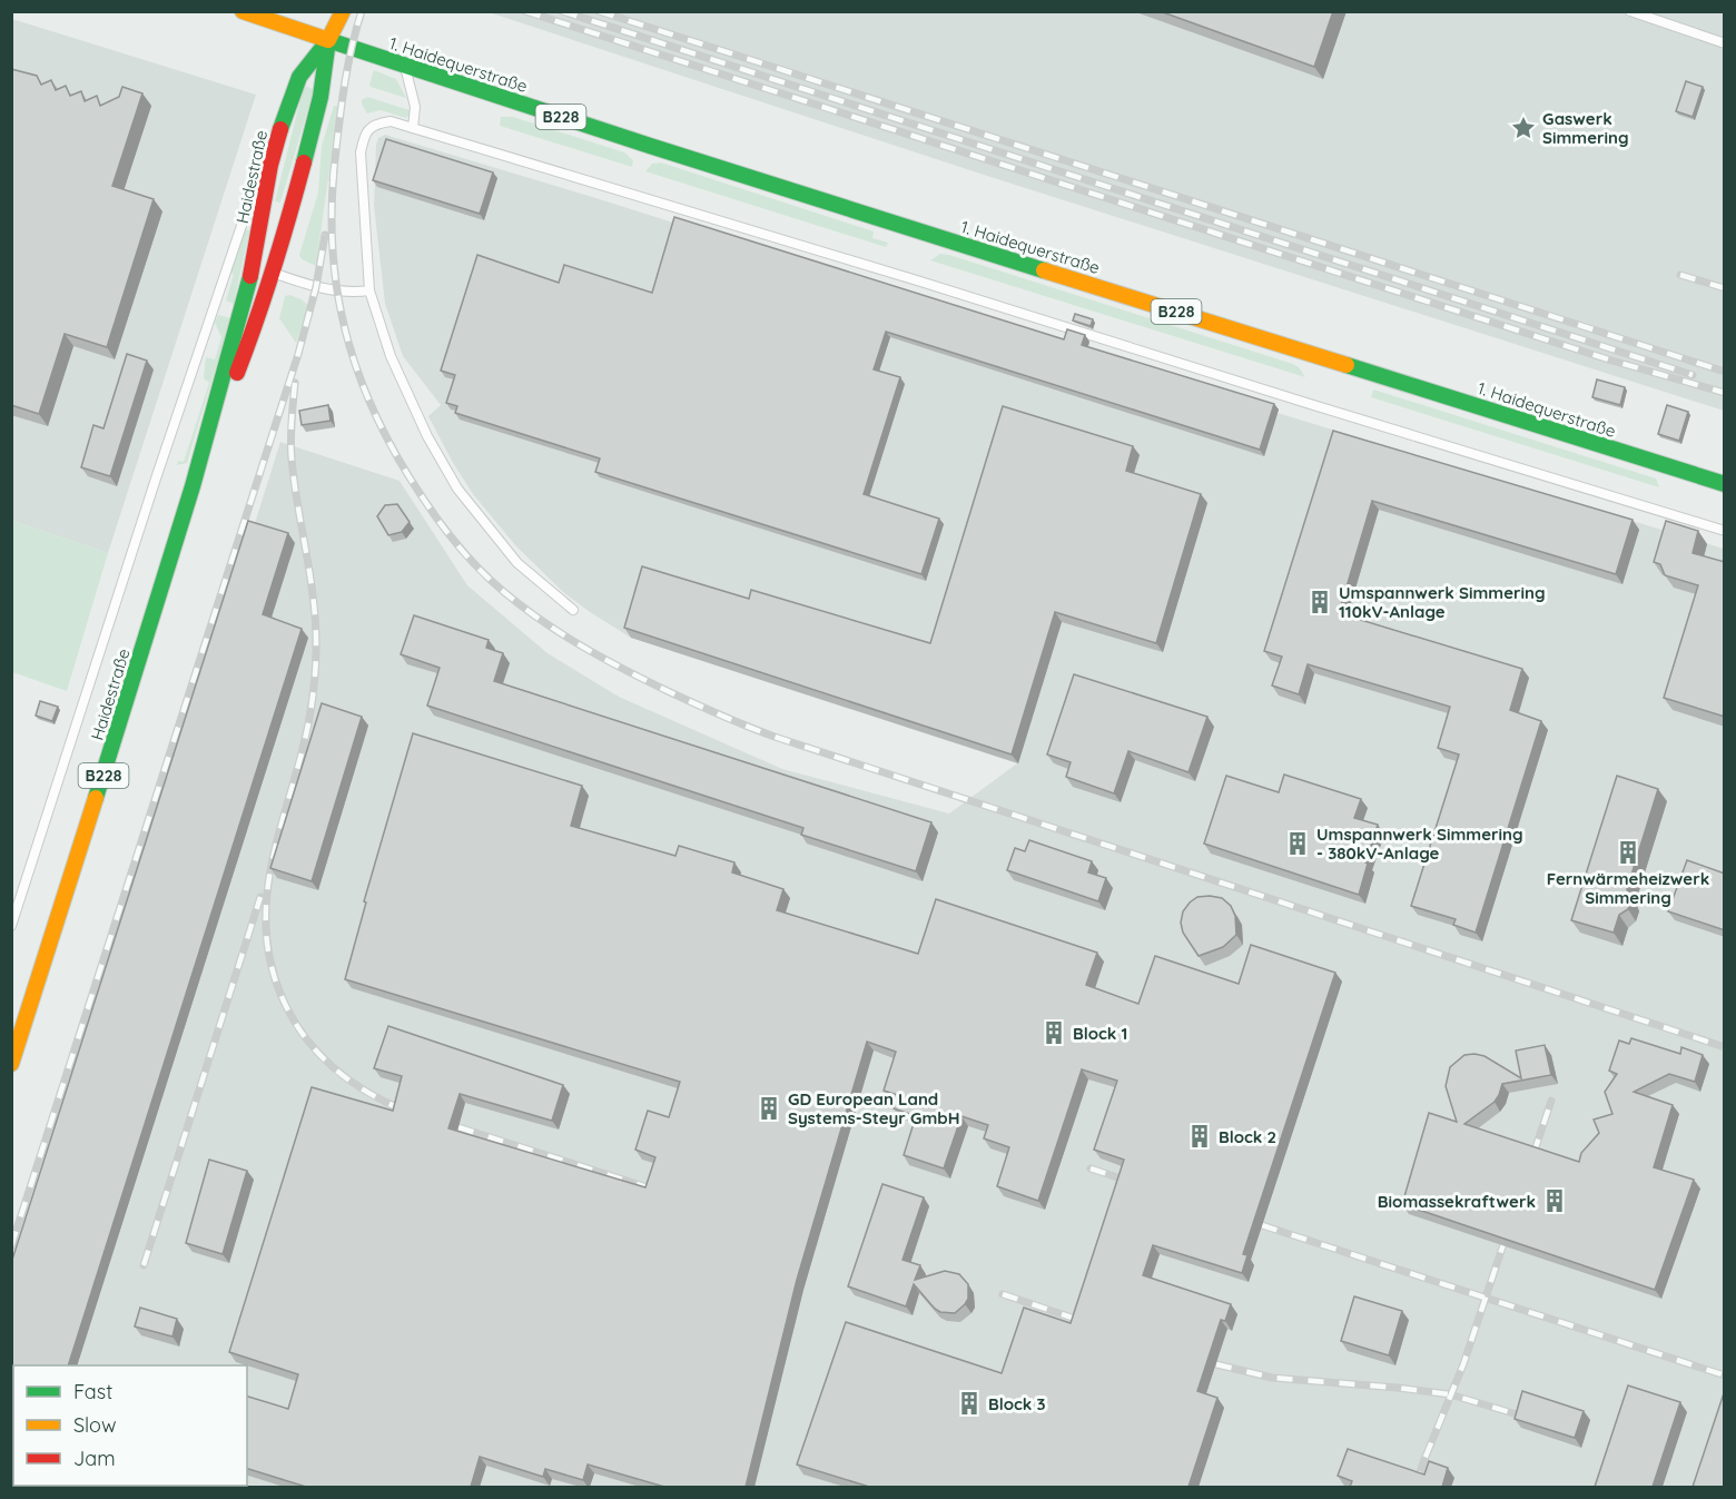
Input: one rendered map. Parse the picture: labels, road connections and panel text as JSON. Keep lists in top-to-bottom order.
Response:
{
  "streets": {
    "main road": ["1. Haidequerstraße", "B228", "Haidestraße"]
  },
  "crossings": [
    ["1. Haidequerstraße", "Haidestraße"]
  ],
  "places": {
    "place": ["Gaswerk Simmering"],
    "building": [
      "Umspannwerk Simmering 110kV-Anlage",
      "Umspannwerk Simmering - 380kV-Anlage",
      "Fernwärmeheizwerk Simmering",
      "Block 1",
      "GD European Land Systems-Steyr GmbH",
      "Block 2",
      "Biomassekraftwerk",
      "Block 3"
    ]
  },
  "legend": ["Fast", "Slow", "Jam"]
}
